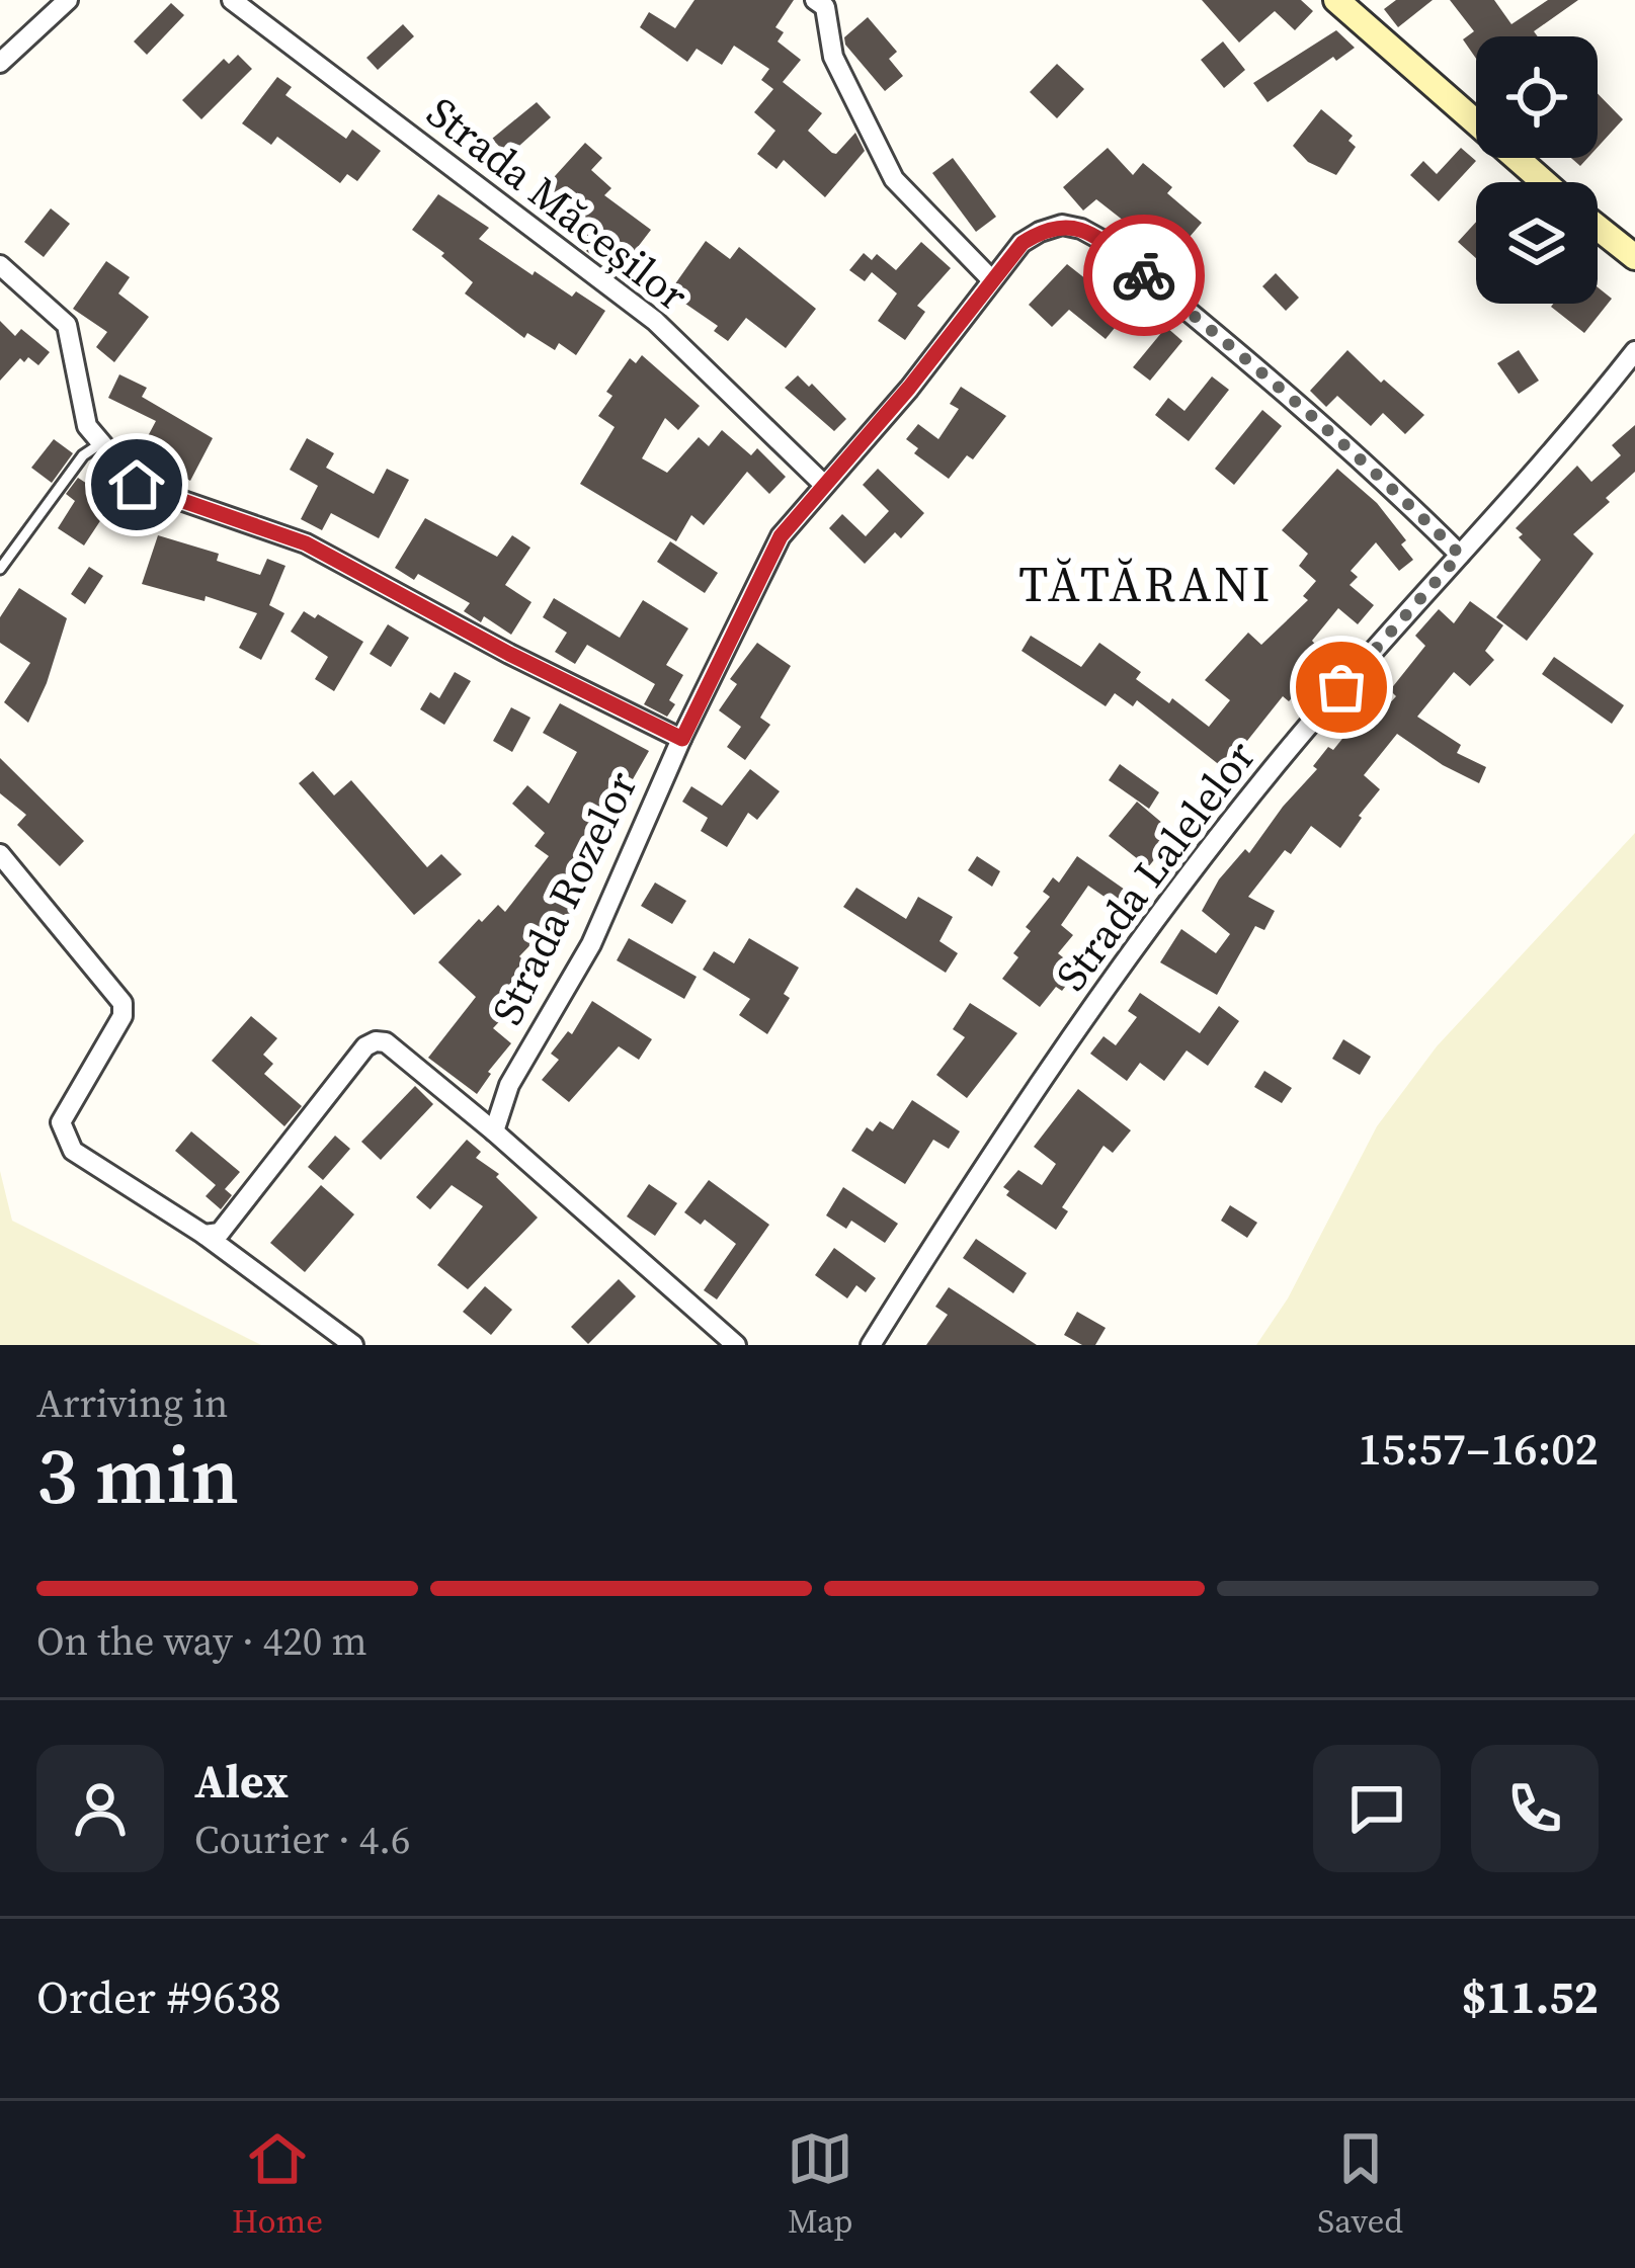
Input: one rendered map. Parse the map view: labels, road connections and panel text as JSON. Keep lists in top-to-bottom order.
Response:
{
  "streets": {
    "street": ["Strada Măceșilor", "Strada Lalelelor", "Strada Rozelor"]
  },
  "crossings": [
    ["Strada Măceșilor", "Strada Rozelor"],
    ["Strada Lalelelor", "Strada Rozelor"]
  ],
  "districts": ["TĂTĂRANI"],
  "page": {
    "heading": ["3 min", "Arriving in", "15:57–16:02"],
    "panel": [
      "Alex",
      "Courier · 4.6",
      "Order #9638",
      "$11.52"
    ],
    "bar": "On the way · 420 m",
    "tabs": ["Home", "Map", "Saved"]
  }
}
